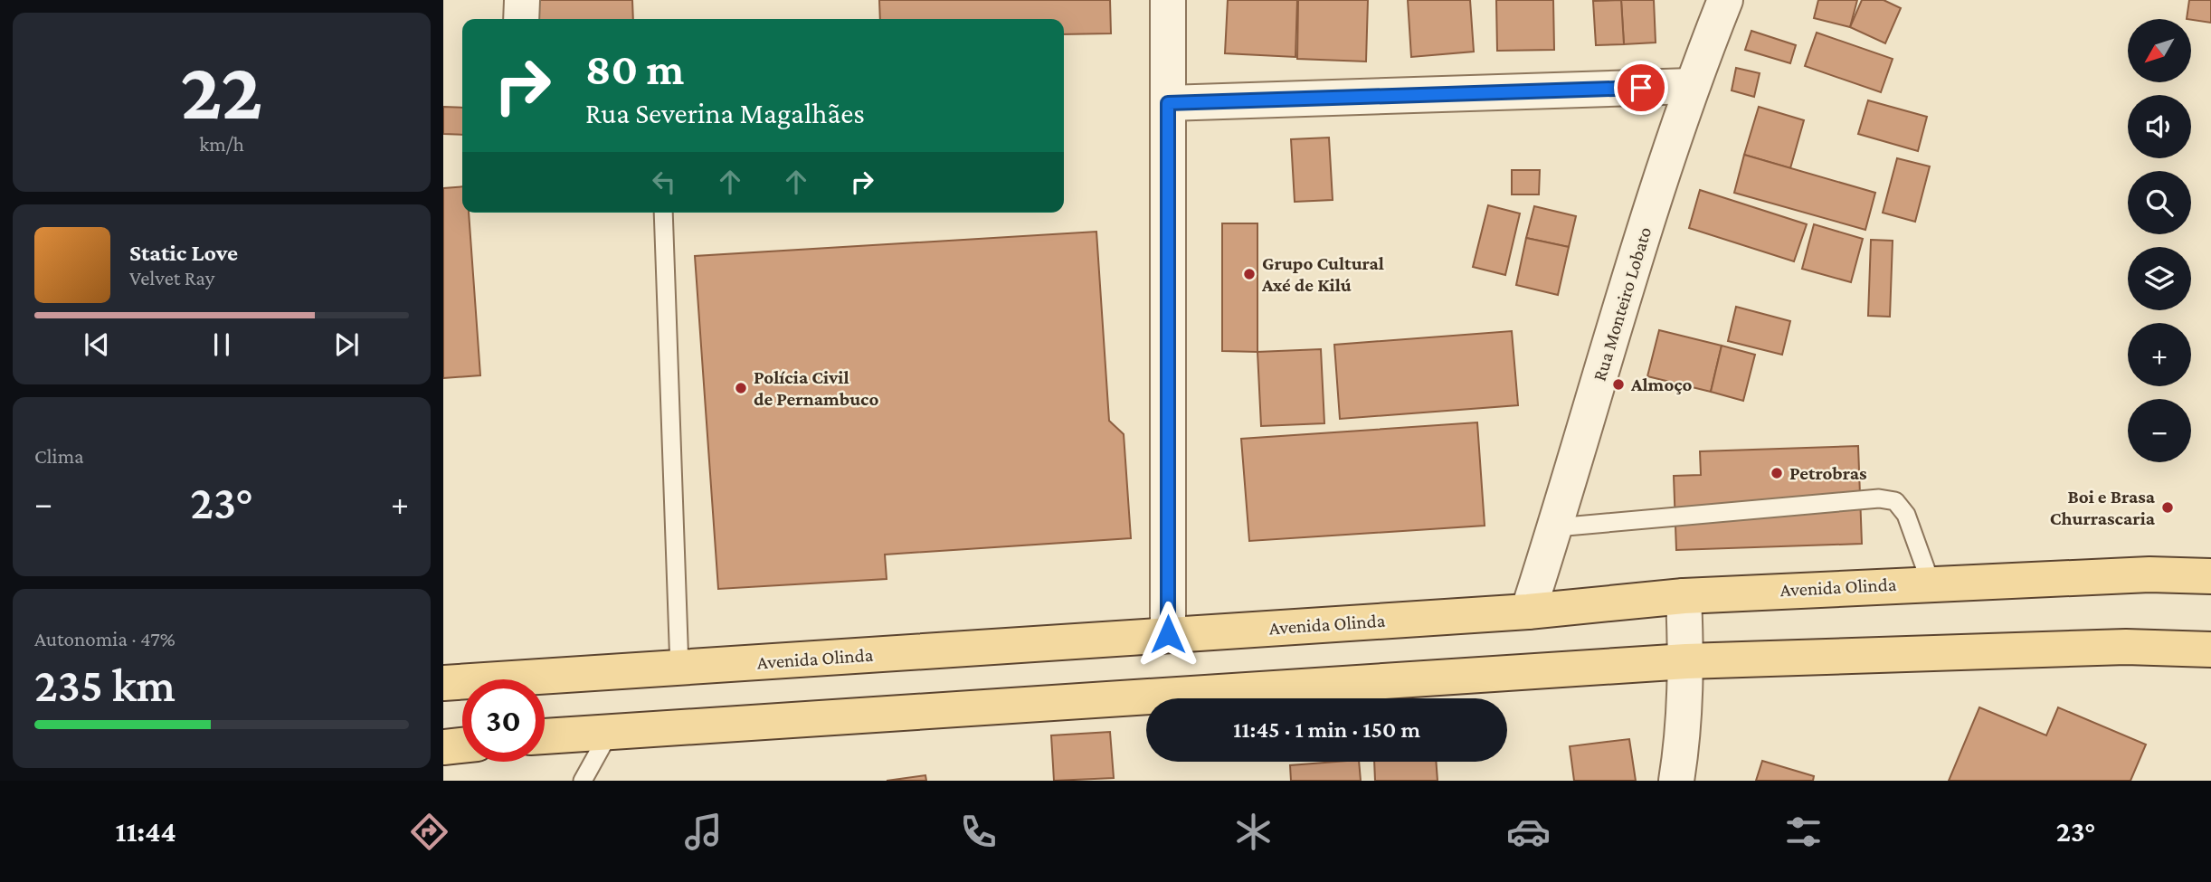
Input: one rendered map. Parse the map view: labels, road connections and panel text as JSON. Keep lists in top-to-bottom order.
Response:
{
  "streets": {
    "main road": ["Avenida Olinda"],
    "street": ["Rua Monteiro Lobato"]
  },
  "crossings": [
    ["Rua Monteiro Lobato", "Avenida Olinda"]
  ],
  "places": [
    "Grupo Cultural Axé de Kilú",
    "Almoço",
    "Polícia Civil de Pernambuco",
    "Petrobras",
    "Boi e Brasa Churrascaria"
  ],
  "north": "bottom left",
  "page": {
    "tile": [
      ["22", "km/h"],
      "Clima",
      ["Autonomia · 47%", "235 km"]
    ],
    "map_buttons": ["+", "−"],
    "turn": ["80 m", "Rua Severina Magalhães"],
    "song": ["Static Love", "Velvet Ray"],
    "heat": ["−", "23°", "+"],
    "limit": "30",
    "trip": "11:45 · 1 min · 150 m",
    "tabs": ["11:44", "23°"]
  }
}
